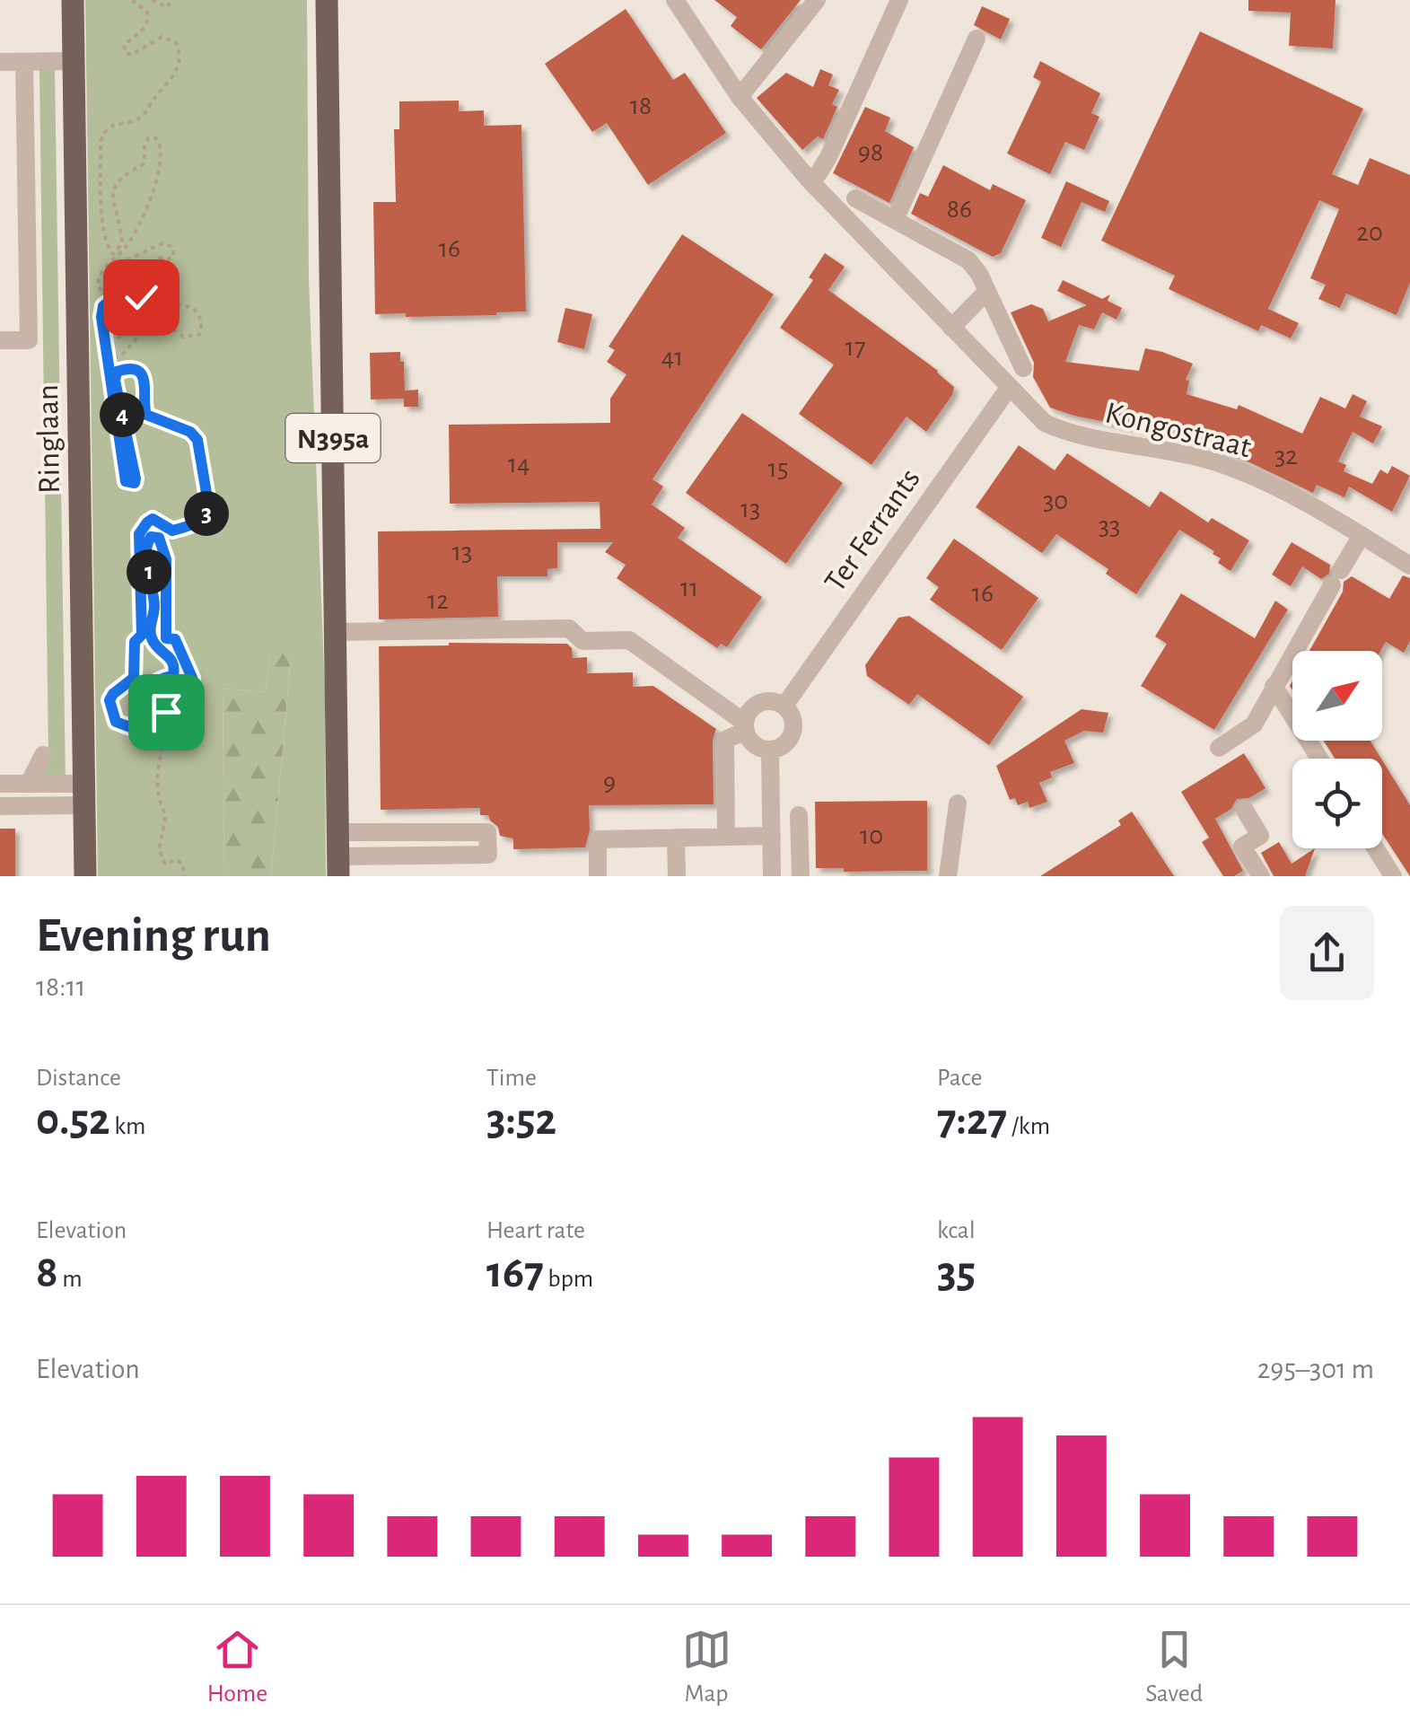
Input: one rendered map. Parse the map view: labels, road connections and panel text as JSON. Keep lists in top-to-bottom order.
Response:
{
  "streets": {
    "main road": ["N395a", "Ringlaan"],
    "street": ["Kongostraat", "Ter Ferrants"]
  },
  "crossings": [
    ["Kongostraat", "Ter Ferrants"]
  ],
  "house_numbers": [
    "18",
    "98",
    "86",
    "20",
    "16",
    "17",
    "41",
    "32",
    "14",
    "15",
    "30",
    "13",
    "33",
    "13",
    "11",
    "16",
    "12",
    "9",
    "10"
  ],
  "north": "top right",
  "page": {
    "pins": ["4", "3", "1"],
    "heading": ["Evening run", "18:11"],
    "stats": [
      ["Distance", "0.52 km"],
      ["Time", "3:52"],
      ["Pace", "7:27 /km"],
      ["Elevation", "8 m"],
      ["Heart rate", "167 bpm"],
      ["kcal", "35"]
    ],
    "chart": ["Elevation", "295–301 m"],
    "tabs": ["Home", "Map", "Saved"]
  }
}
